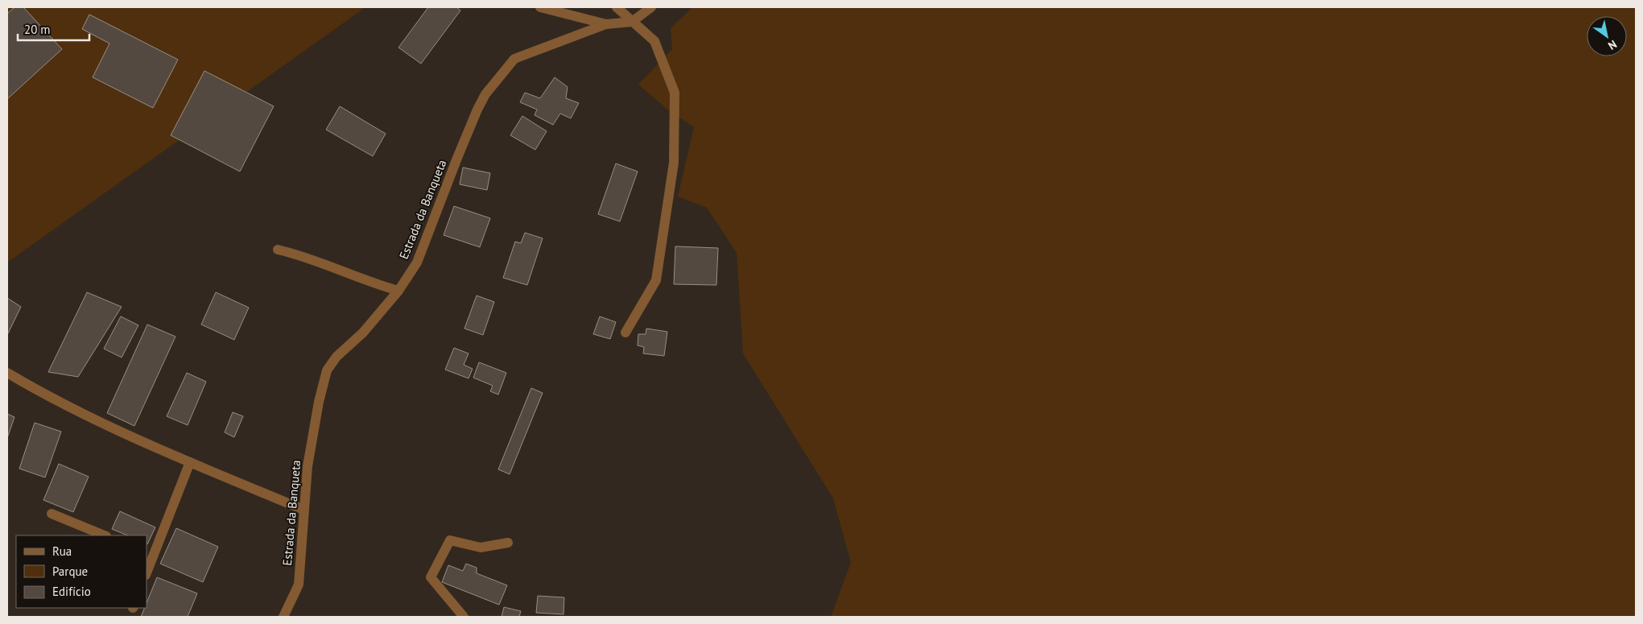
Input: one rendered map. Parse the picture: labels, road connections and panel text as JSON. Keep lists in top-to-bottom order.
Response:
{
  "streets": {
    "street": ["Estrada da Banqueta"]
  },
  "legend": ["Rua", "Parque", "Edifício"],
  "scale_bar": "20 m",
  "north": "bottom right"
}
